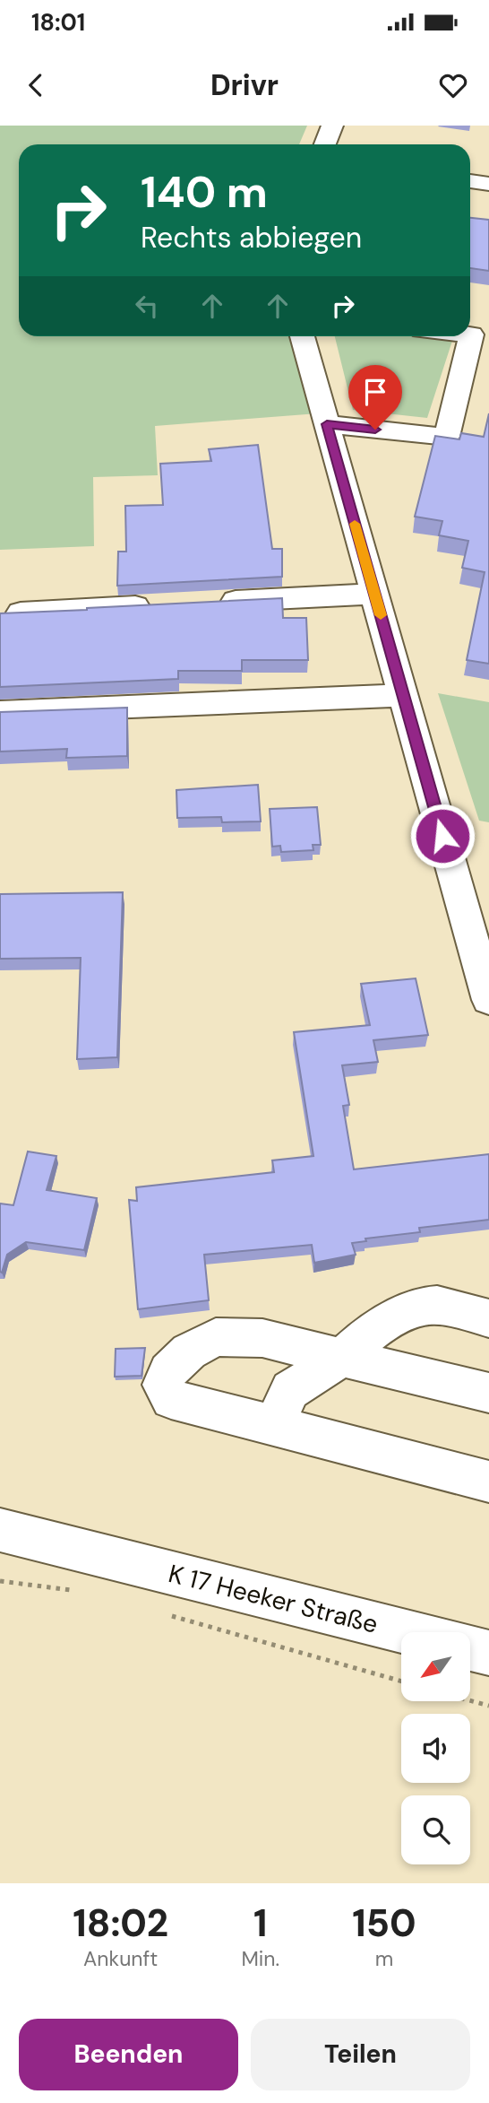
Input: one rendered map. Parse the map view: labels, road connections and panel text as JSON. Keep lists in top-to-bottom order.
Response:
{
  "streets": {
    "street": ["K 17 Heeker Straße"]
  },
  "north": "bottom left",
  "page": {
    "status": "18:01",
    "header": "Drivr",
    "turn": ["140 m", "Rechts abbiegen"],
    "eta": [
      "18:02",
      "Ankunft",
      "1",
      "Min.",
      "150",
      "m"
    ],
    "buttons": ["Beenden", "Teilen"]
  }
}
